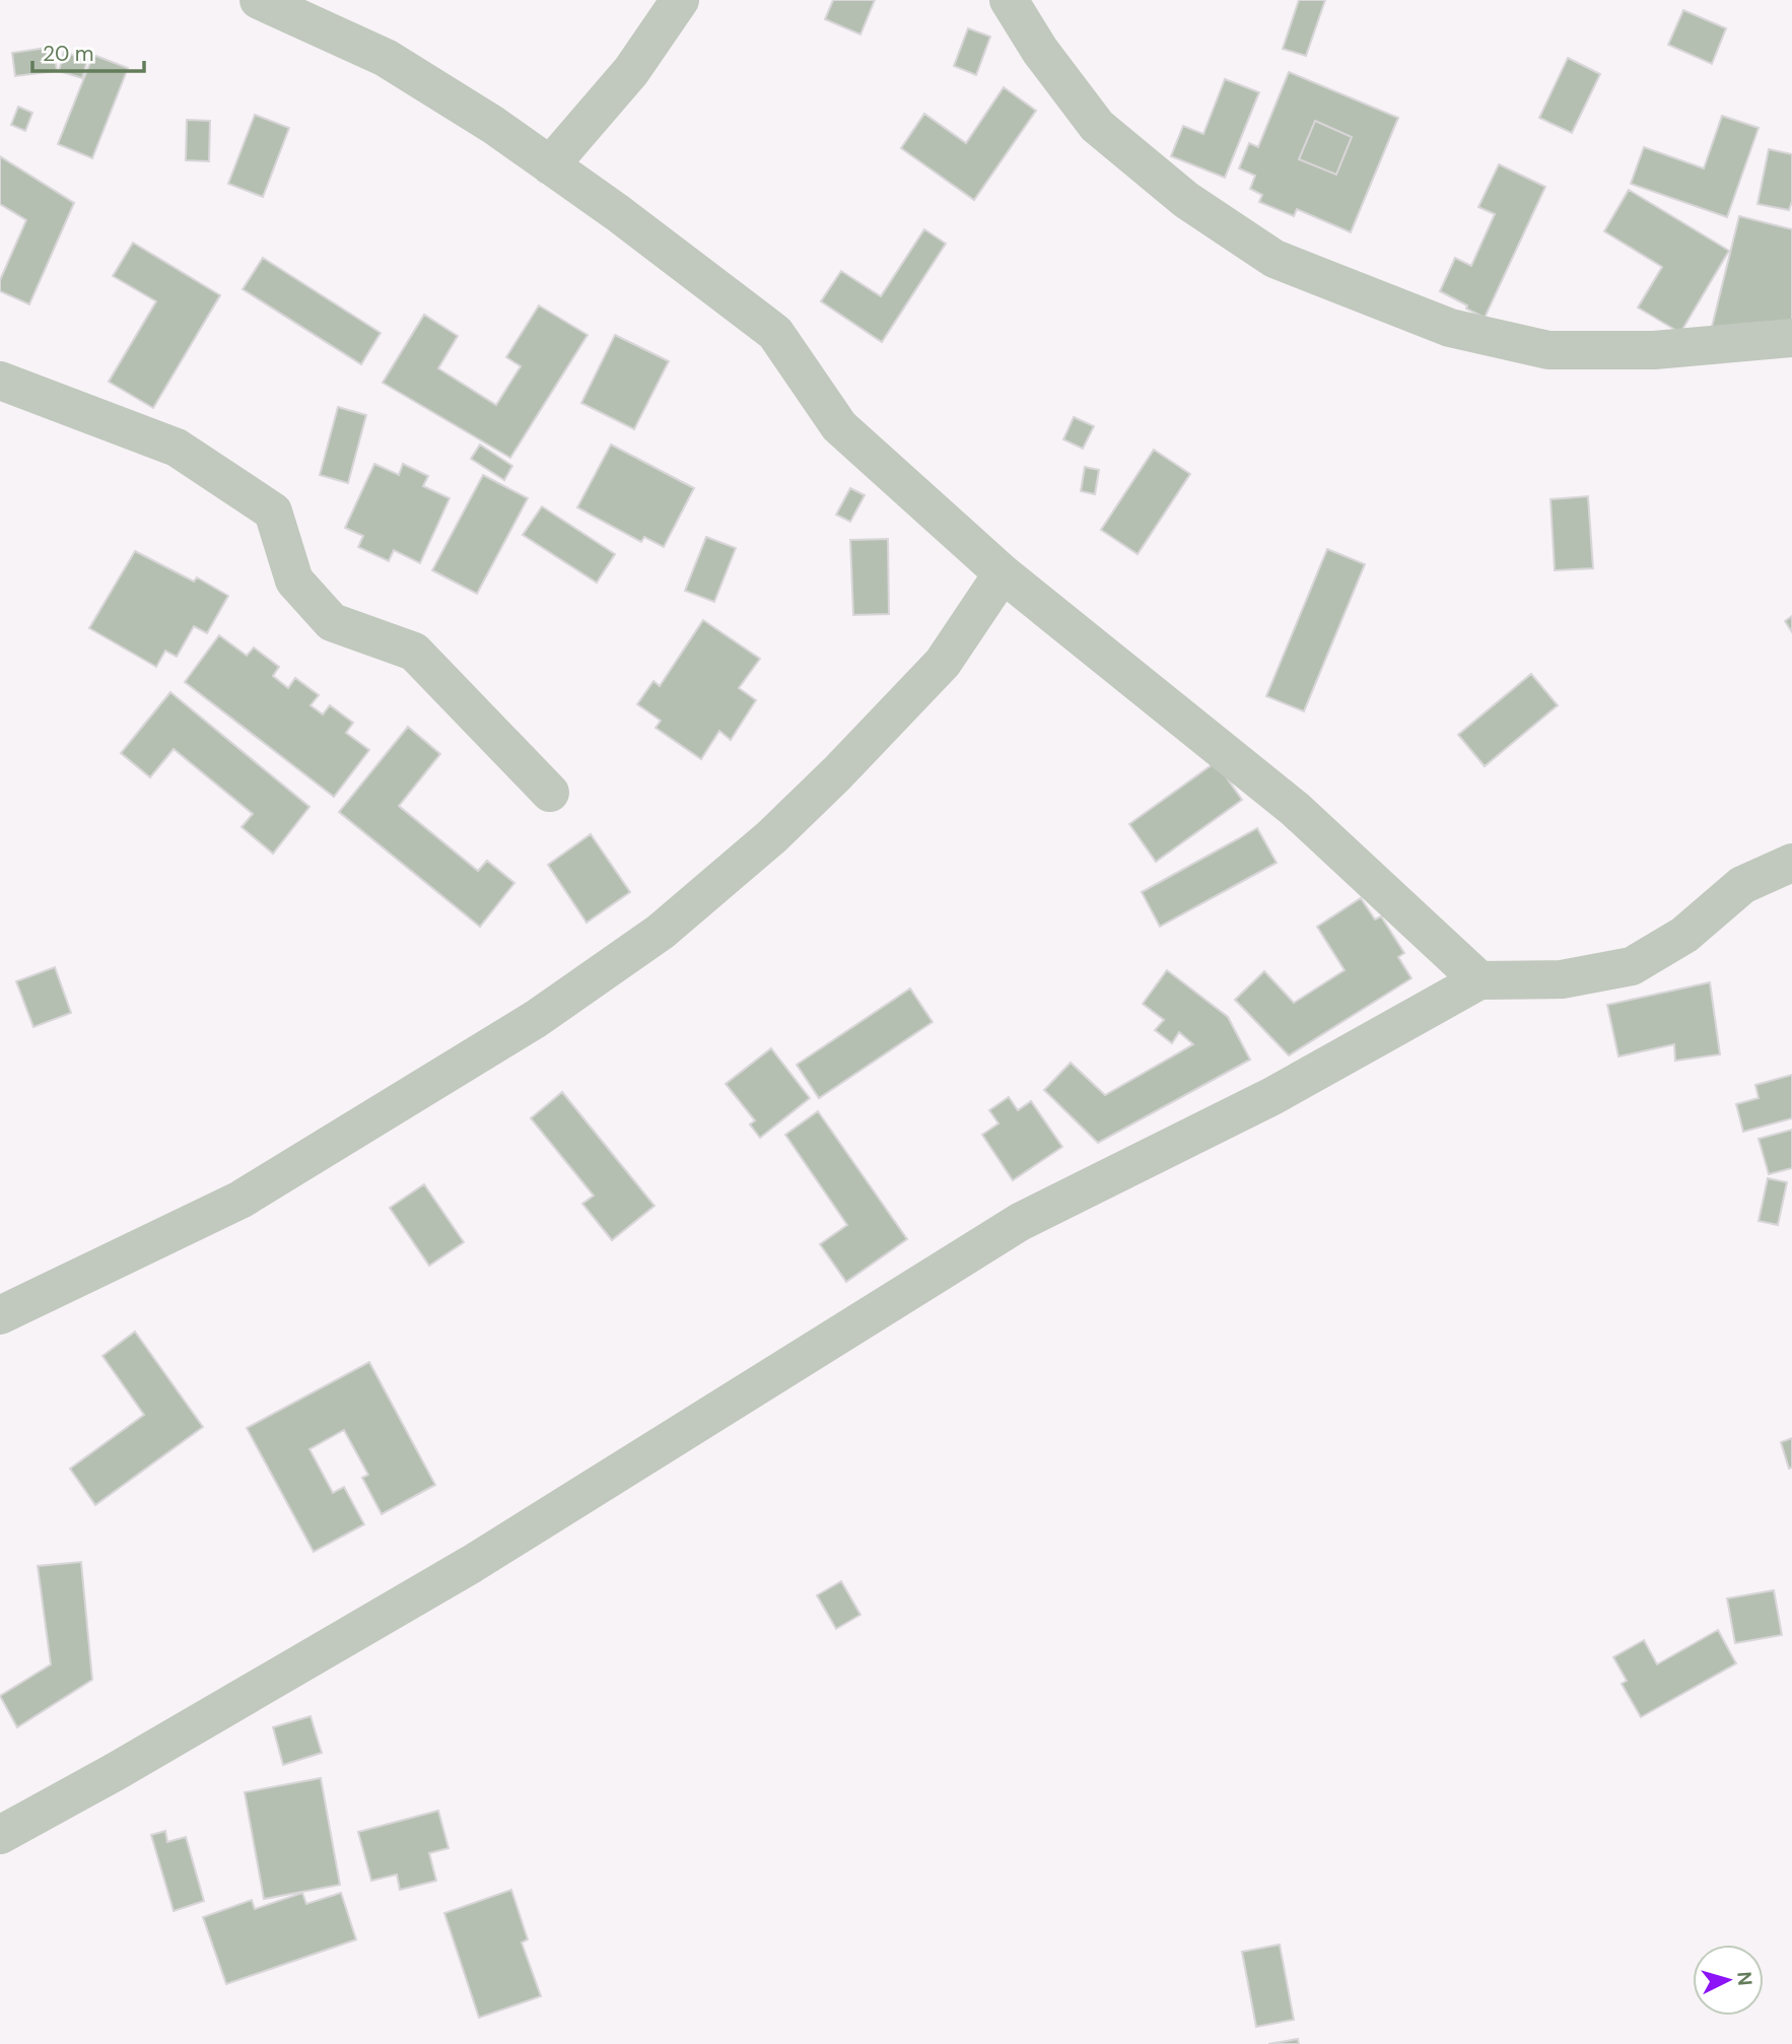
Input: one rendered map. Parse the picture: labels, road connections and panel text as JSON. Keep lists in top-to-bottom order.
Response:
{
  "scale_bar": "20 m",
  "north": "right"
}
